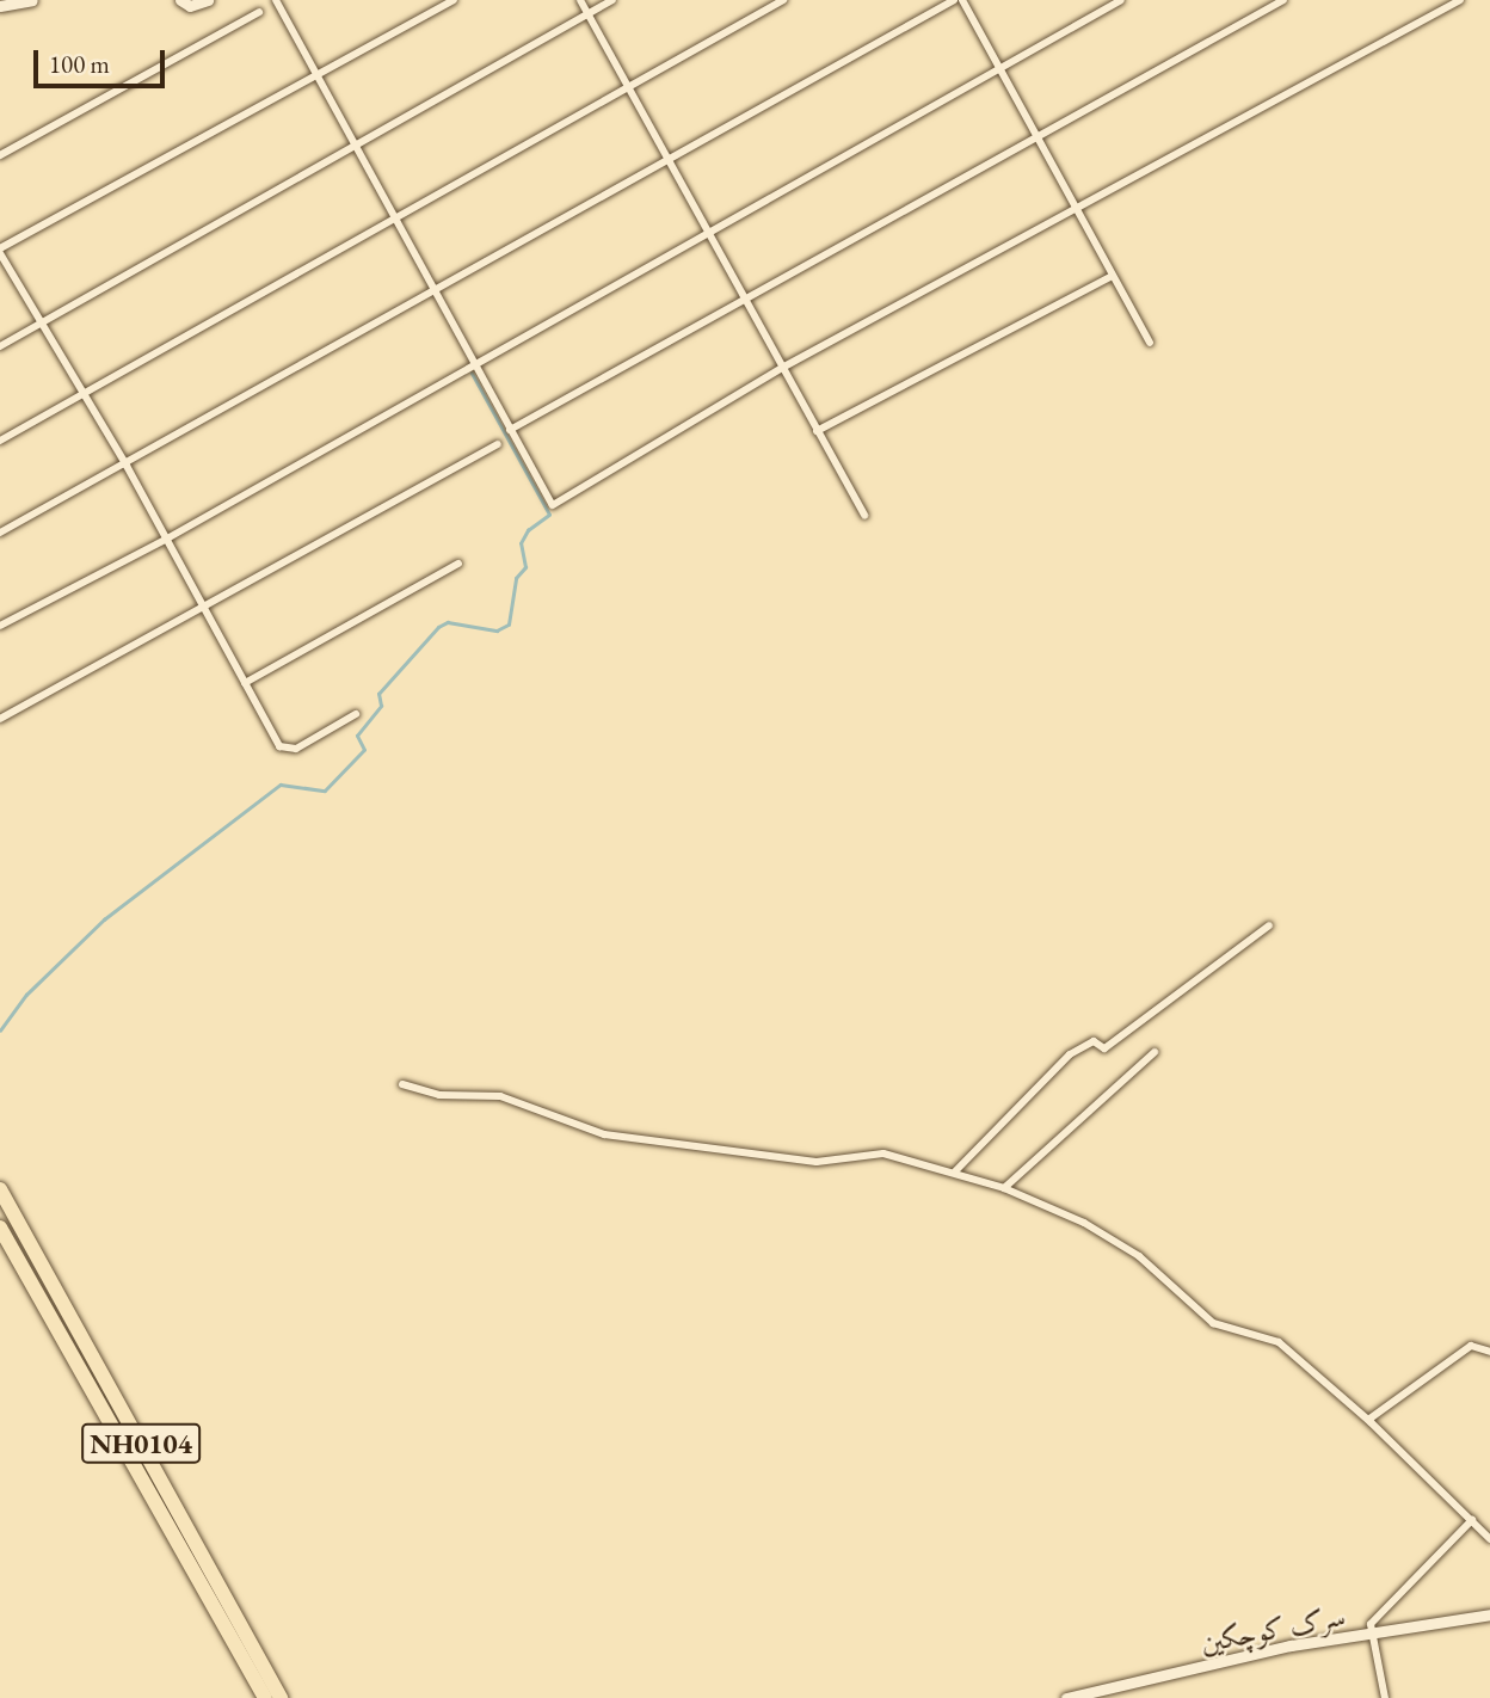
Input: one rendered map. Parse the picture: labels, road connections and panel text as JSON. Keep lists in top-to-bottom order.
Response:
{
  "streets": {
    "highway": ["NH0104"],
    "main road": ["سرک کوچکین"]
  },
  "scale_bar": "100 m"
}
